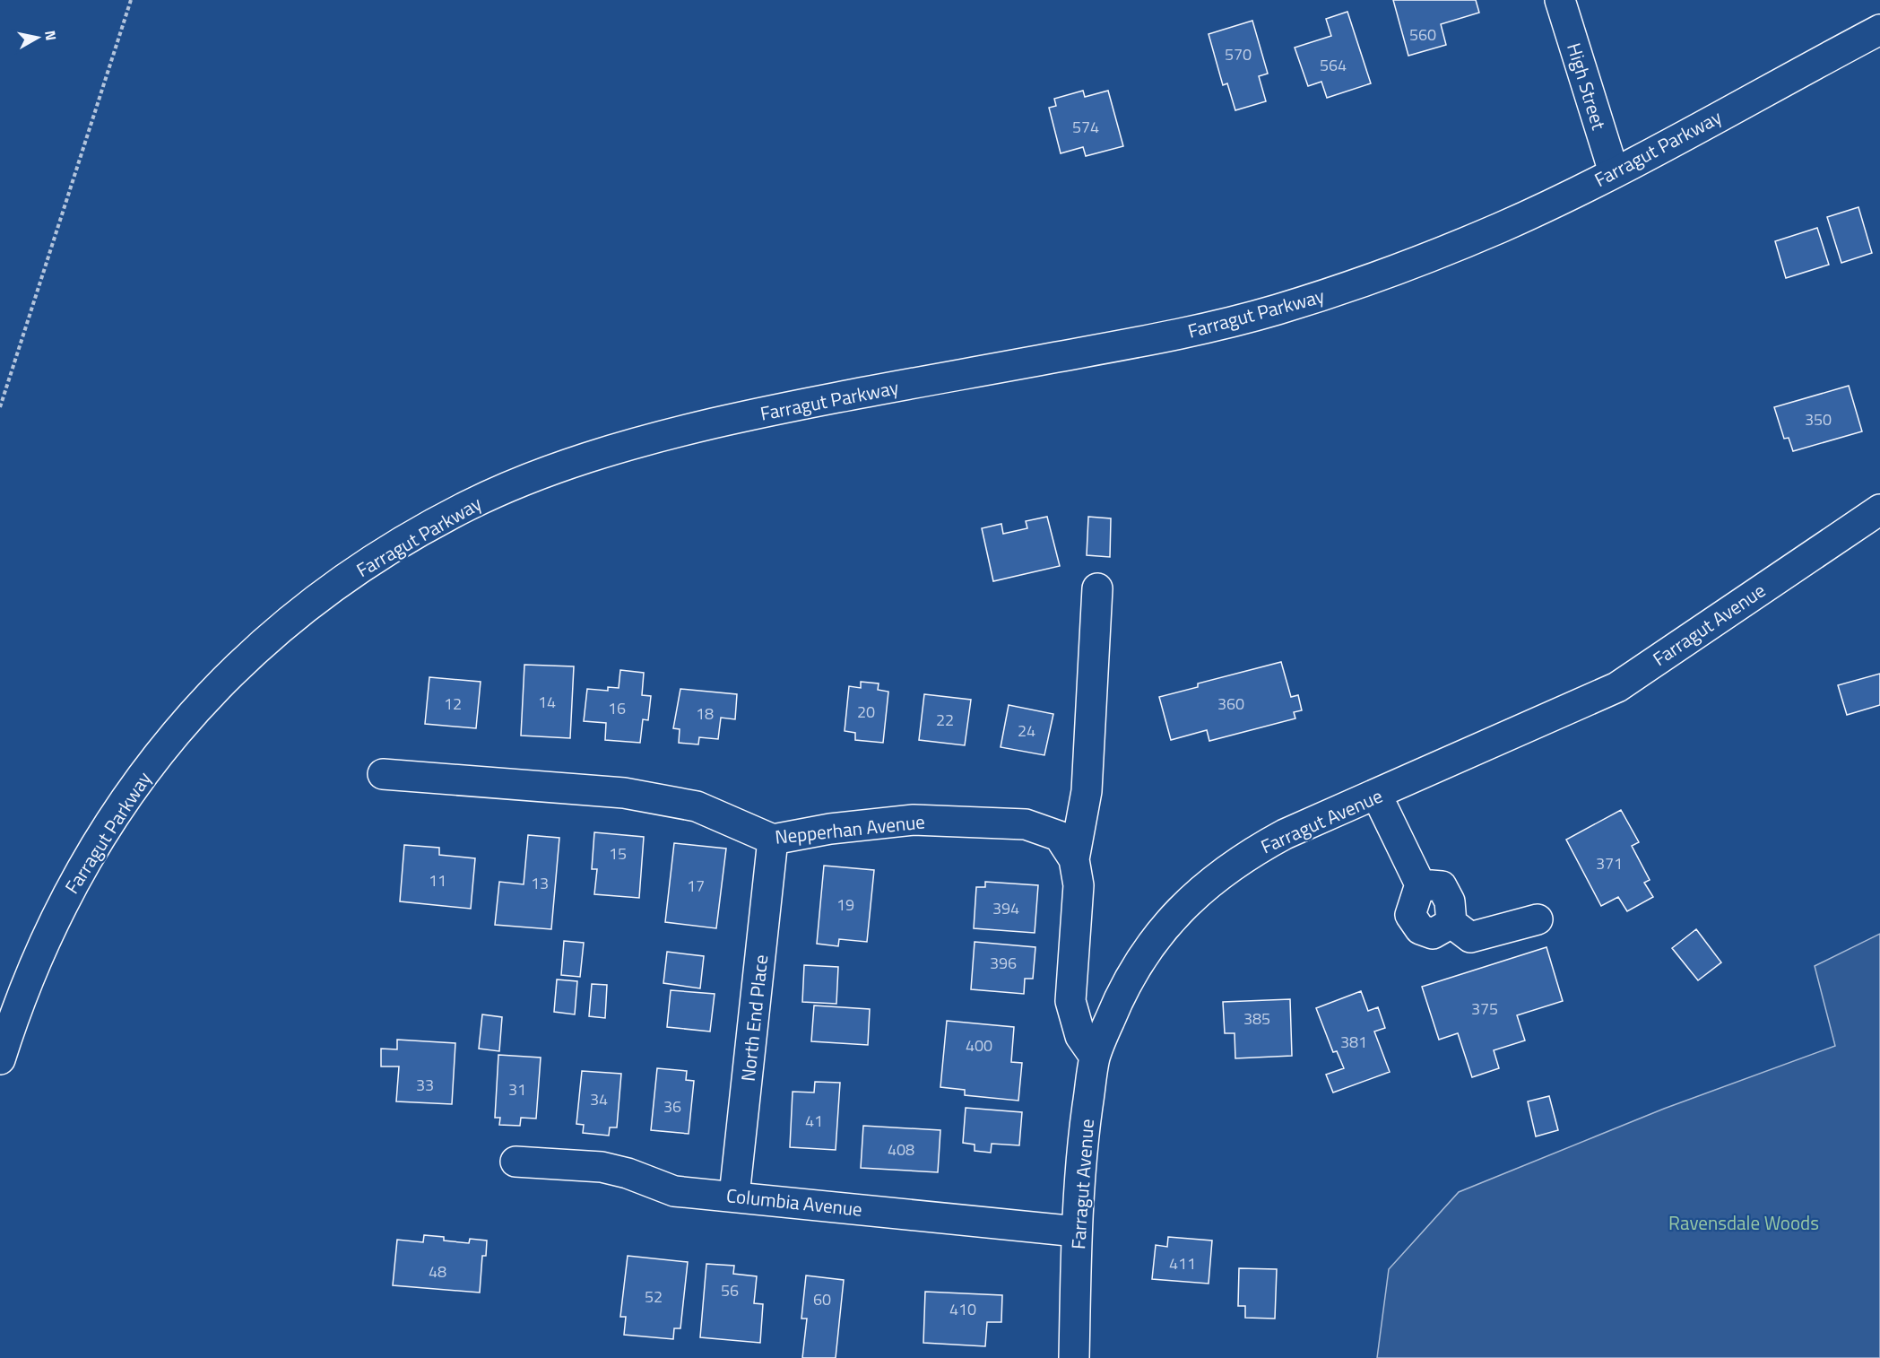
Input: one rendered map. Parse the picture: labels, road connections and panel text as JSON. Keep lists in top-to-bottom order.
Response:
{
  "streets": {
    "street": [
      "High Street",
      "Farragut Parkway",
      "Farragut Avenue",
      "Nepperhan Avenue",
      "North End Place",
      "Columbia Avenue"
    ]
  },
  "crossings": [
    ["High Street", "Farragut Parkway"],
    ["Farragut Avenue", "Nepperhan Avenue"],
    ["Farragut Avenue", "Columbia Avenue"],
    ["Nepperhan Avenue", "North End Place"],
    ["North End Place", "Columbia Avenue"]
  ],
  "parks": ["Ravensdale Woods"],
  "house_numbers": [
    "560",
    "570",
    "564",
    "574",
    "350",
    "14",
    "12",
    "360",
    "16",
    "20",
    "18",
    "22",
    "24",
    "15",
    "371",
    "11",
    "13",
    "17",
    "19",
    "394",
    "396",
    "375",
    "385",
    "381",
    "400",
    "33",
    "31",
    "34",
    "36",
    "41",
    "408",
    "411",
    "48",
    "56",
    "52",
    "60",
    "410"
  ],
  "north": "right"
}
